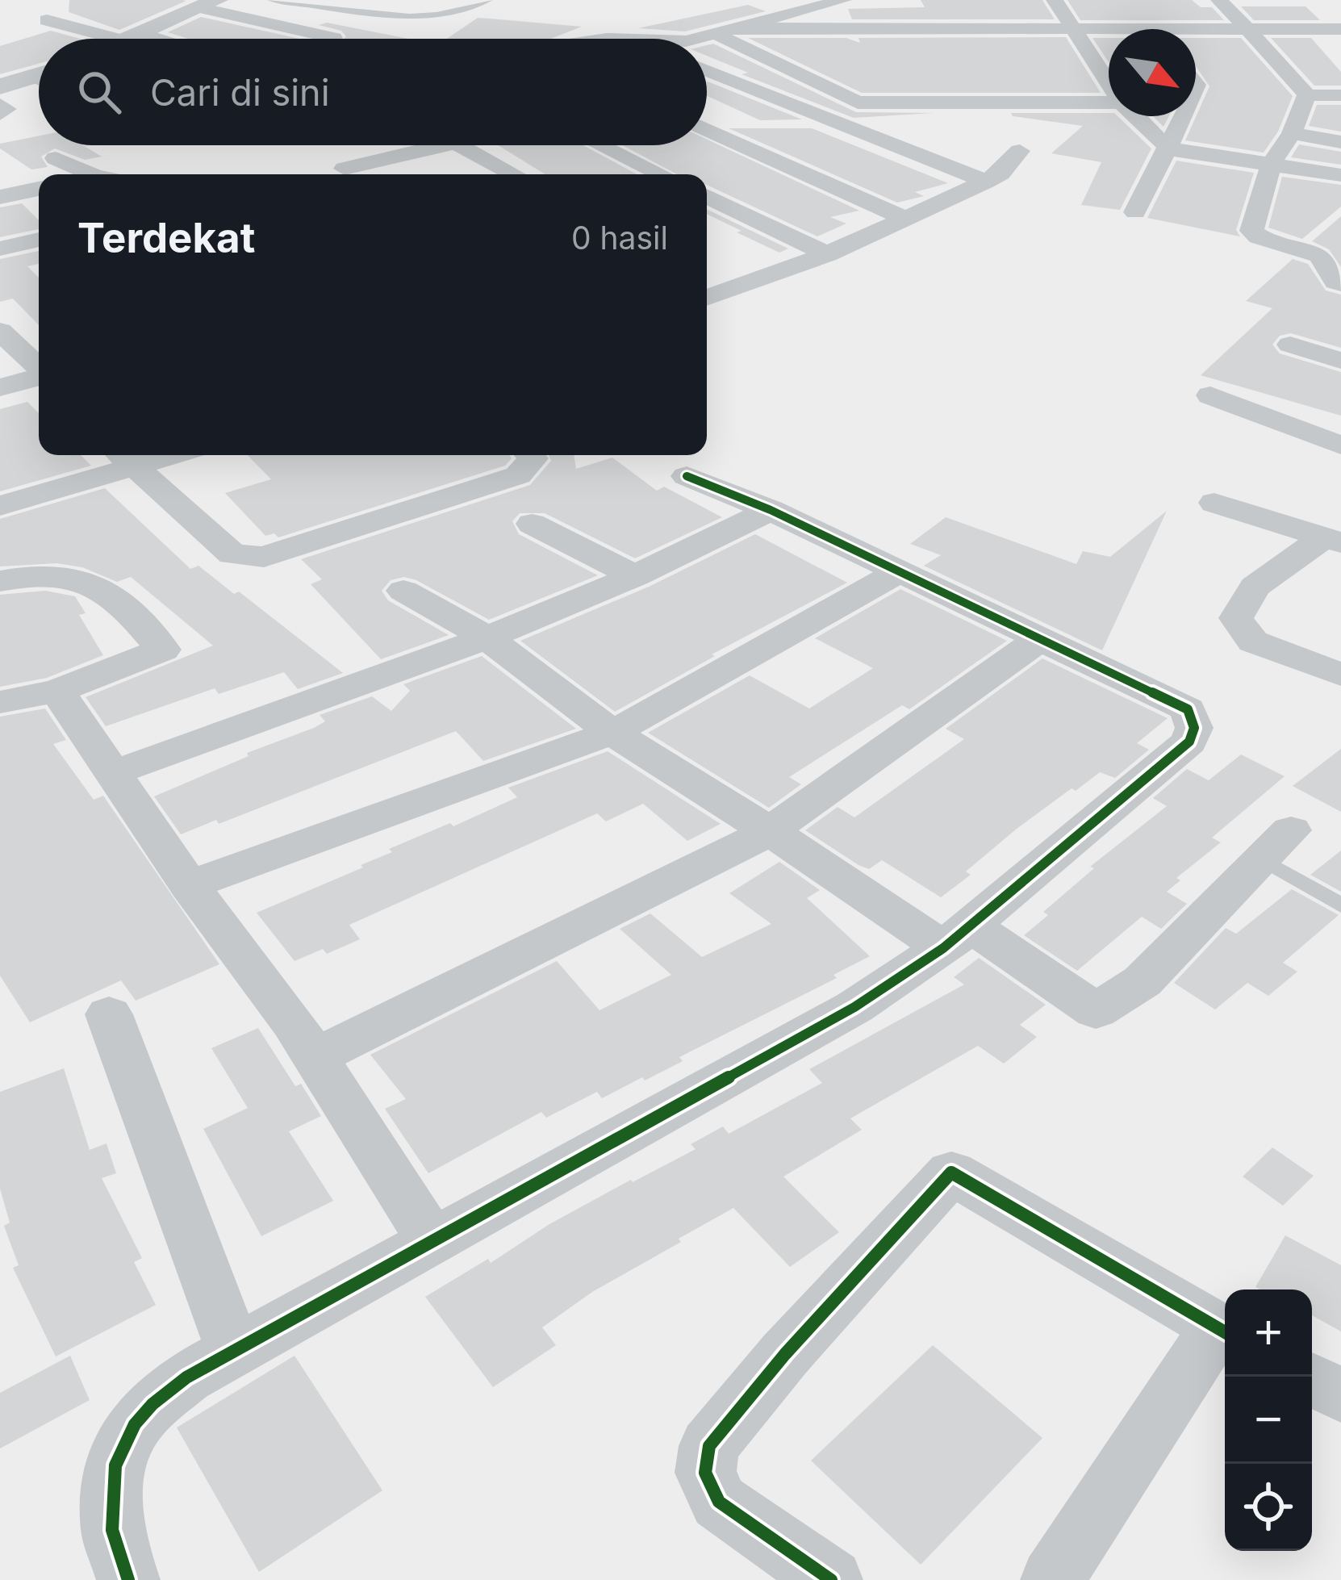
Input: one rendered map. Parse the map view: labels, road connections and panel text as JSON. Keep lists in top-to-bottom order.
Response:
{
  "north": "bottom right",
  "page": {
    "search": "Cari di sini",
    "heading": ["Terdekat", "0 hasil"],
    "map_buttons": ["+", "−"]
  }
}
